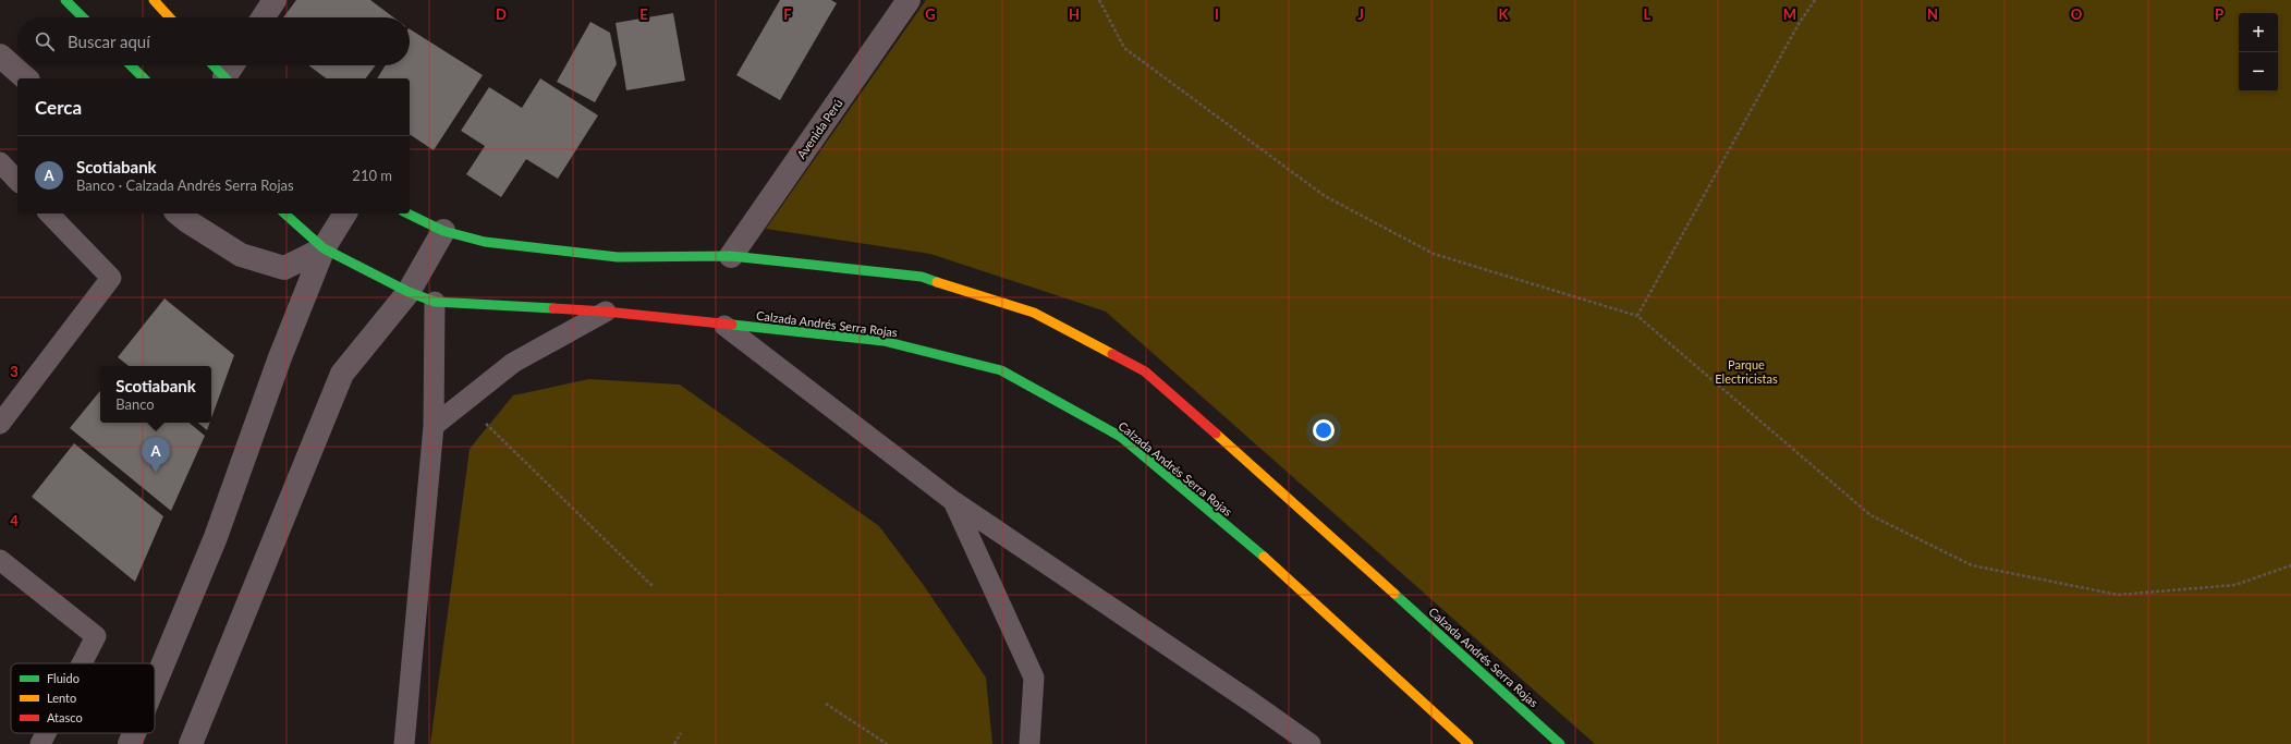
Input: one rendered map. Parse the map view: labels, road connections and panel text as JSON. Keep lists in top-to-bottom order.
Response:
{
  "streets": {
    "main road": ["Calzada Andrés Serra Rojas"],
    "street": ["Avenida Perú"]
  },
  "crossings": [
    ["Avenida Perú", "Calzada Andrés Serra Rojas"]
  ],
  "parks": ["Parque Electricistas"],
  "legend": ["Fluido", "Lento", "Atasco"],
  "page": {
    "map_buttons": ["+", "−"],
    "search": "Buscar aquí",
    "heading": "Cerca",
    "list": [
      {
        "mark": "A",
        "name": "Scotiabank",
        "note": "Banco · Calzada Andrés Serra Rojas",
        "value": "210 m"
      }
    ],
    "popup": ["Scotiabank", "Banco"],
    "pins": "A"
  },
  "grid": {
    "columns": [
      "D",
      "E",
      "F",
      "G",
      "H",
      "I",
      "J",
      "K",
      "L",
      "M",
      "N",
      "O",
      "P"
    ],
    "rows": ["3", "4"]
  }
}
